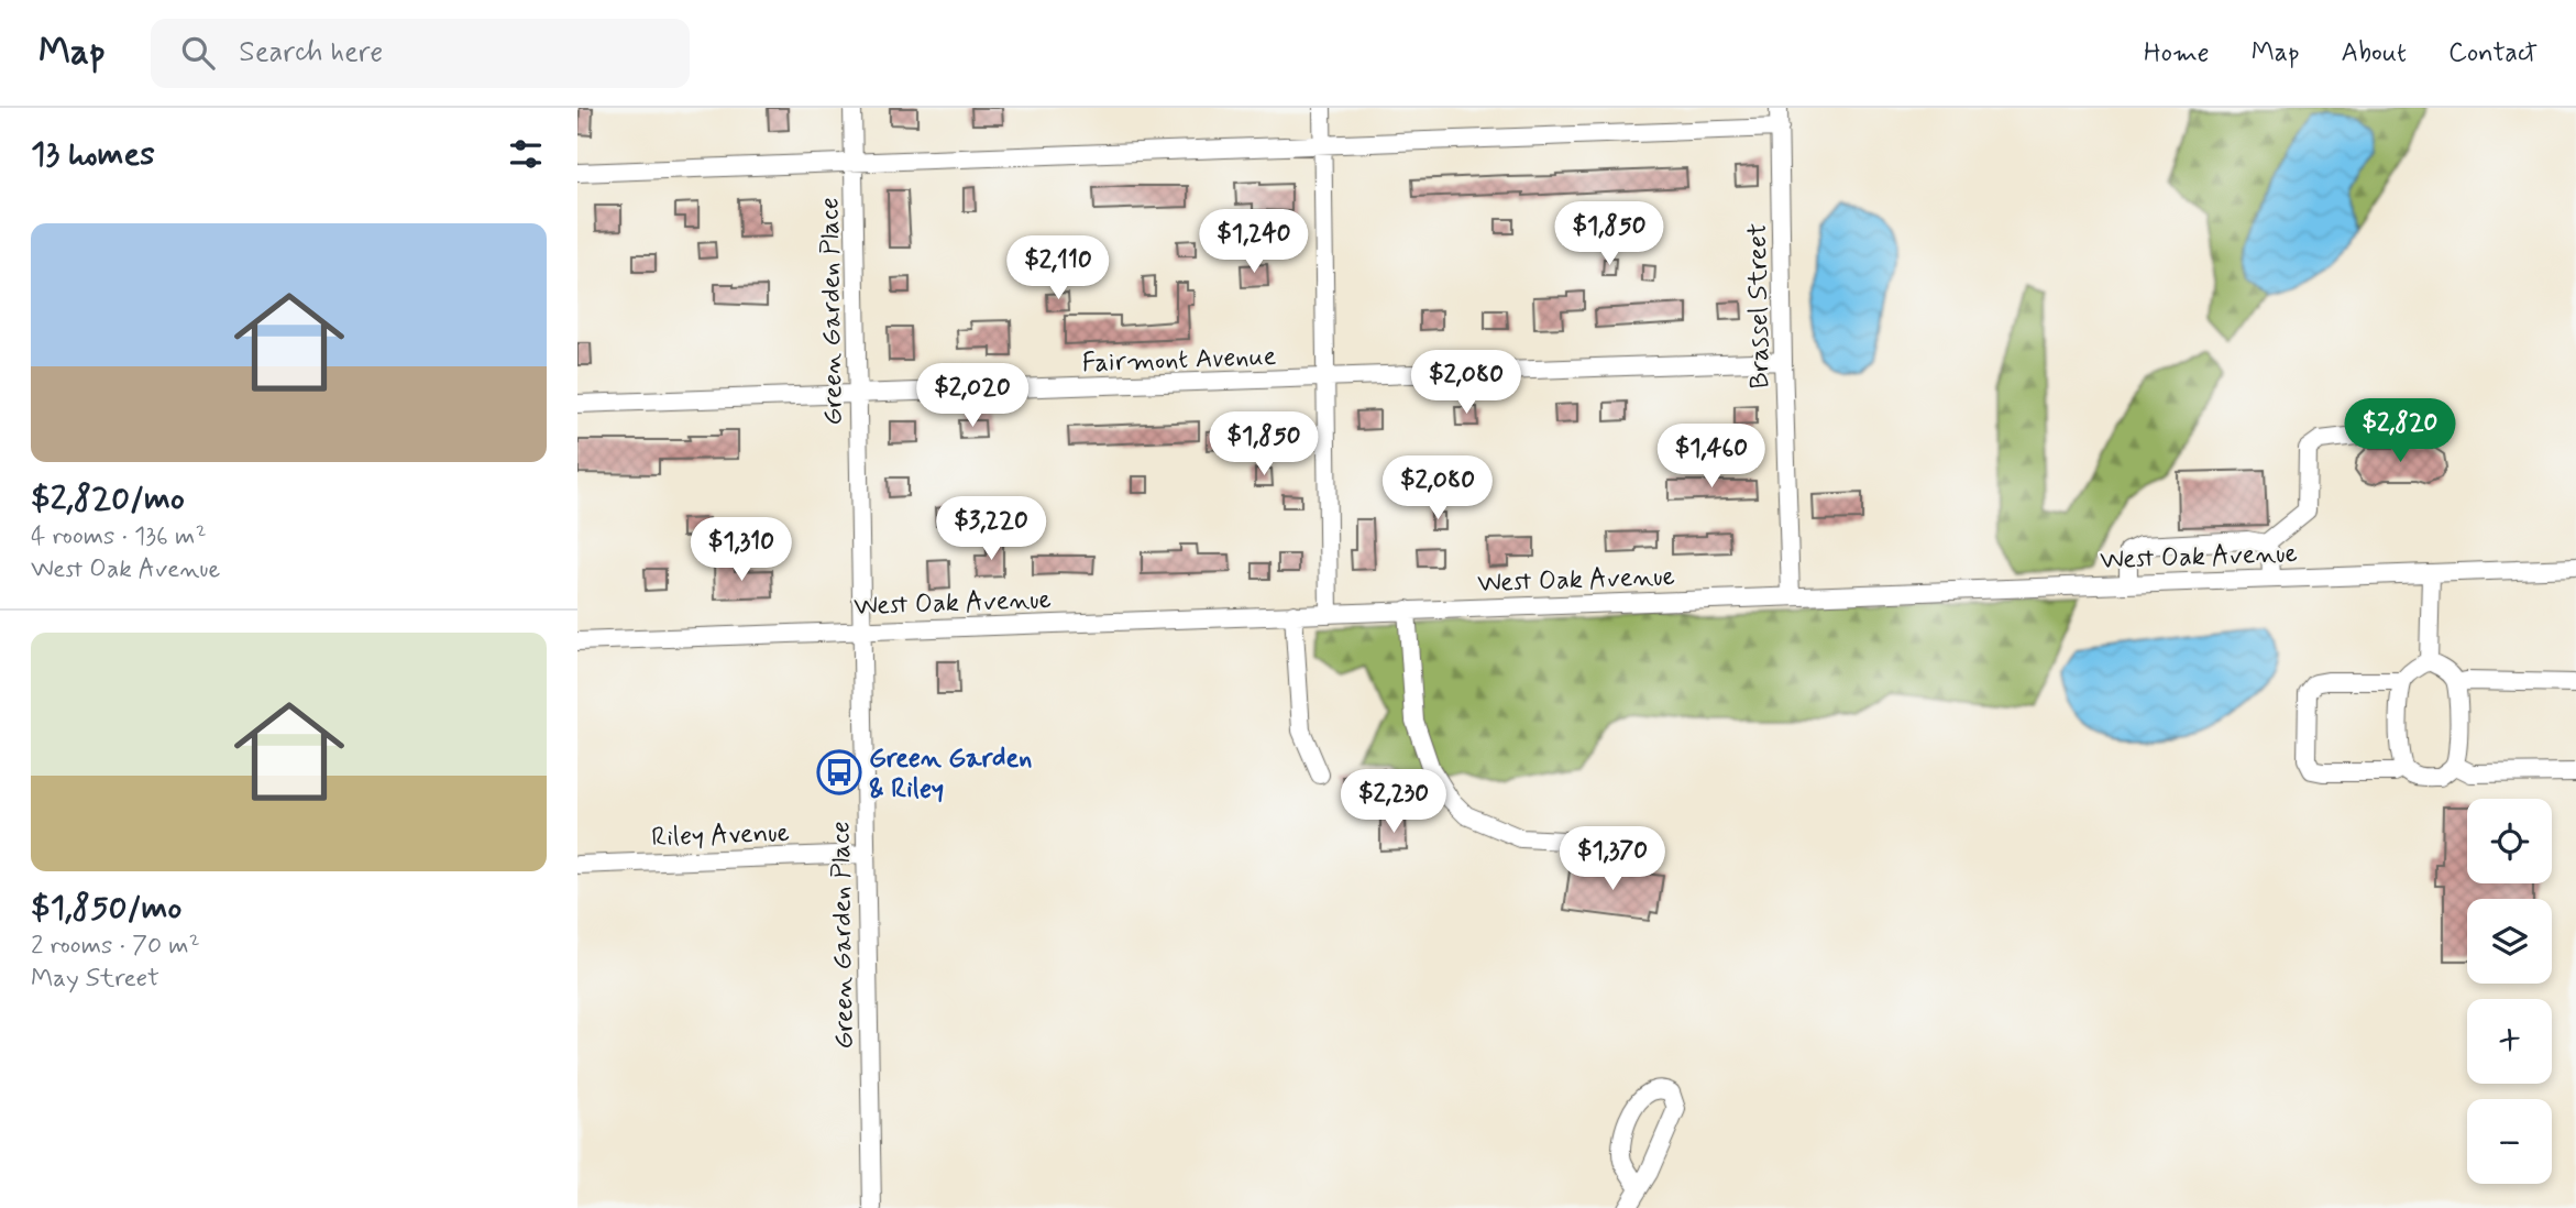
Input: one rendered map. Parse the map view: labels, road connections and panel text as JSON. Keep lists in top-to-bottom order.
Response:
{
  "streets": {
    "street": [
      "Brassel Street",
      "Green Garden Place",
      "Fairmont Avenue",
      "West Oak Avenue",
      "Riley Avenue"
    ]
  },
  "crossings": [
    ["Brassel Street", "Fairmont Avenue"],
    ["Brassel Street", "West Oak Avenue"],
    ["Green Garden Place", "Fairmont Avenue"],
    ["Green Garden Place", "West Oak Avenue"],
    ["Green Garden Place", "Riley Avenue"]
  ],
  "places": {
    "bus stop": ["Green Garden & Riley"]
  },
  "page": {
    "header": "Map",
    "search": "Search here",
    "nav": [
      "Home",
      "Map",
      "About",
      "Contact"
    ],
    "heading": "13 homes",
    "list": [
      {
        "name": "$2,820/mo",
        "note": "4 rooms · 136 m² · West Oak Avenue"
      },
      {
        "name": "$1,850/mo",
        "note": "2 rooms · 70 m² · May Street"
      }
    ],
    "price": [
      "$1,850",
      "$1,240",
      "$2,110",
      "$2,080",
      "$2,020",
      "$2,820",
      "$1,850",
      "$1,460",
      "$2,080",
      "$3,220",
      "$1,310",
      "$2,230",
      "$1,370"
    ],
    "map_buttons": ["+", "−"]
  }
}
